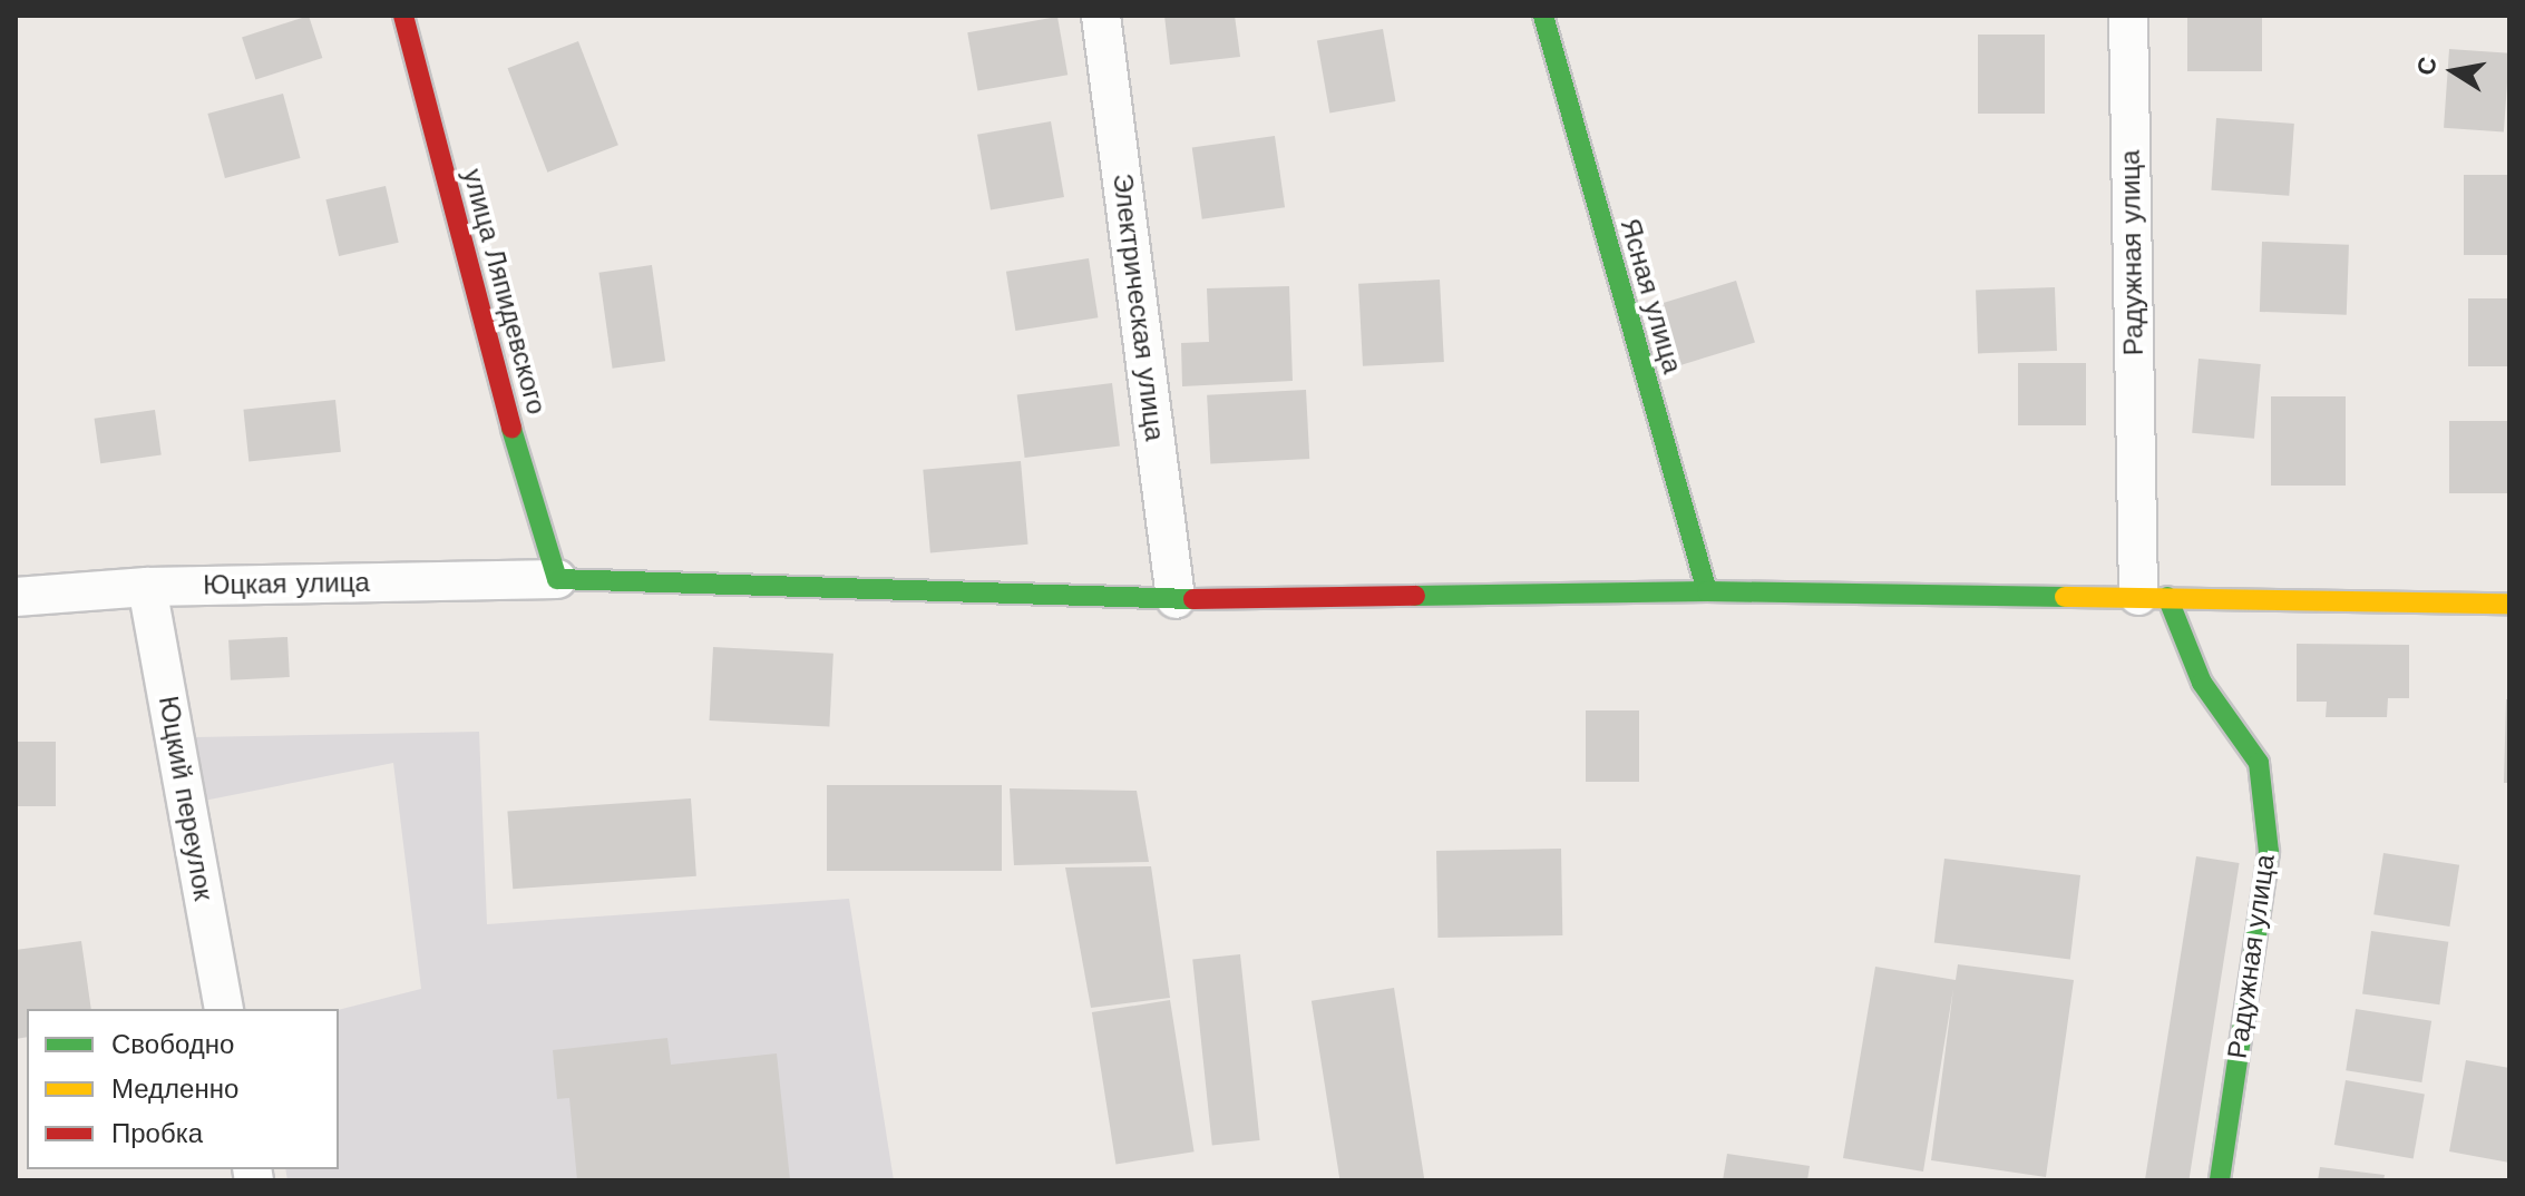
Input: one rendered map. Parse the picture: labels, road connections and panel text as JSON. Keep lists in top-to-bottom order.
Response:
{
  "streets": {
    "street": [
      "Радужная улица",
      "улица Ляпидевского",
      "Ясная улица",
      "Электрическая улица",
      "Юцкая улица",
      "Юцкий переулок"
    ]
  },
  "crossings": [
    ["улица Ляпидевского", "Юцкая улица"],
    ["Юцкая улица", "Юцкий переулок"]
  ],
  "legend": ["Свободно", "Медленно", "Пробка"],
  "north": "left"
}
